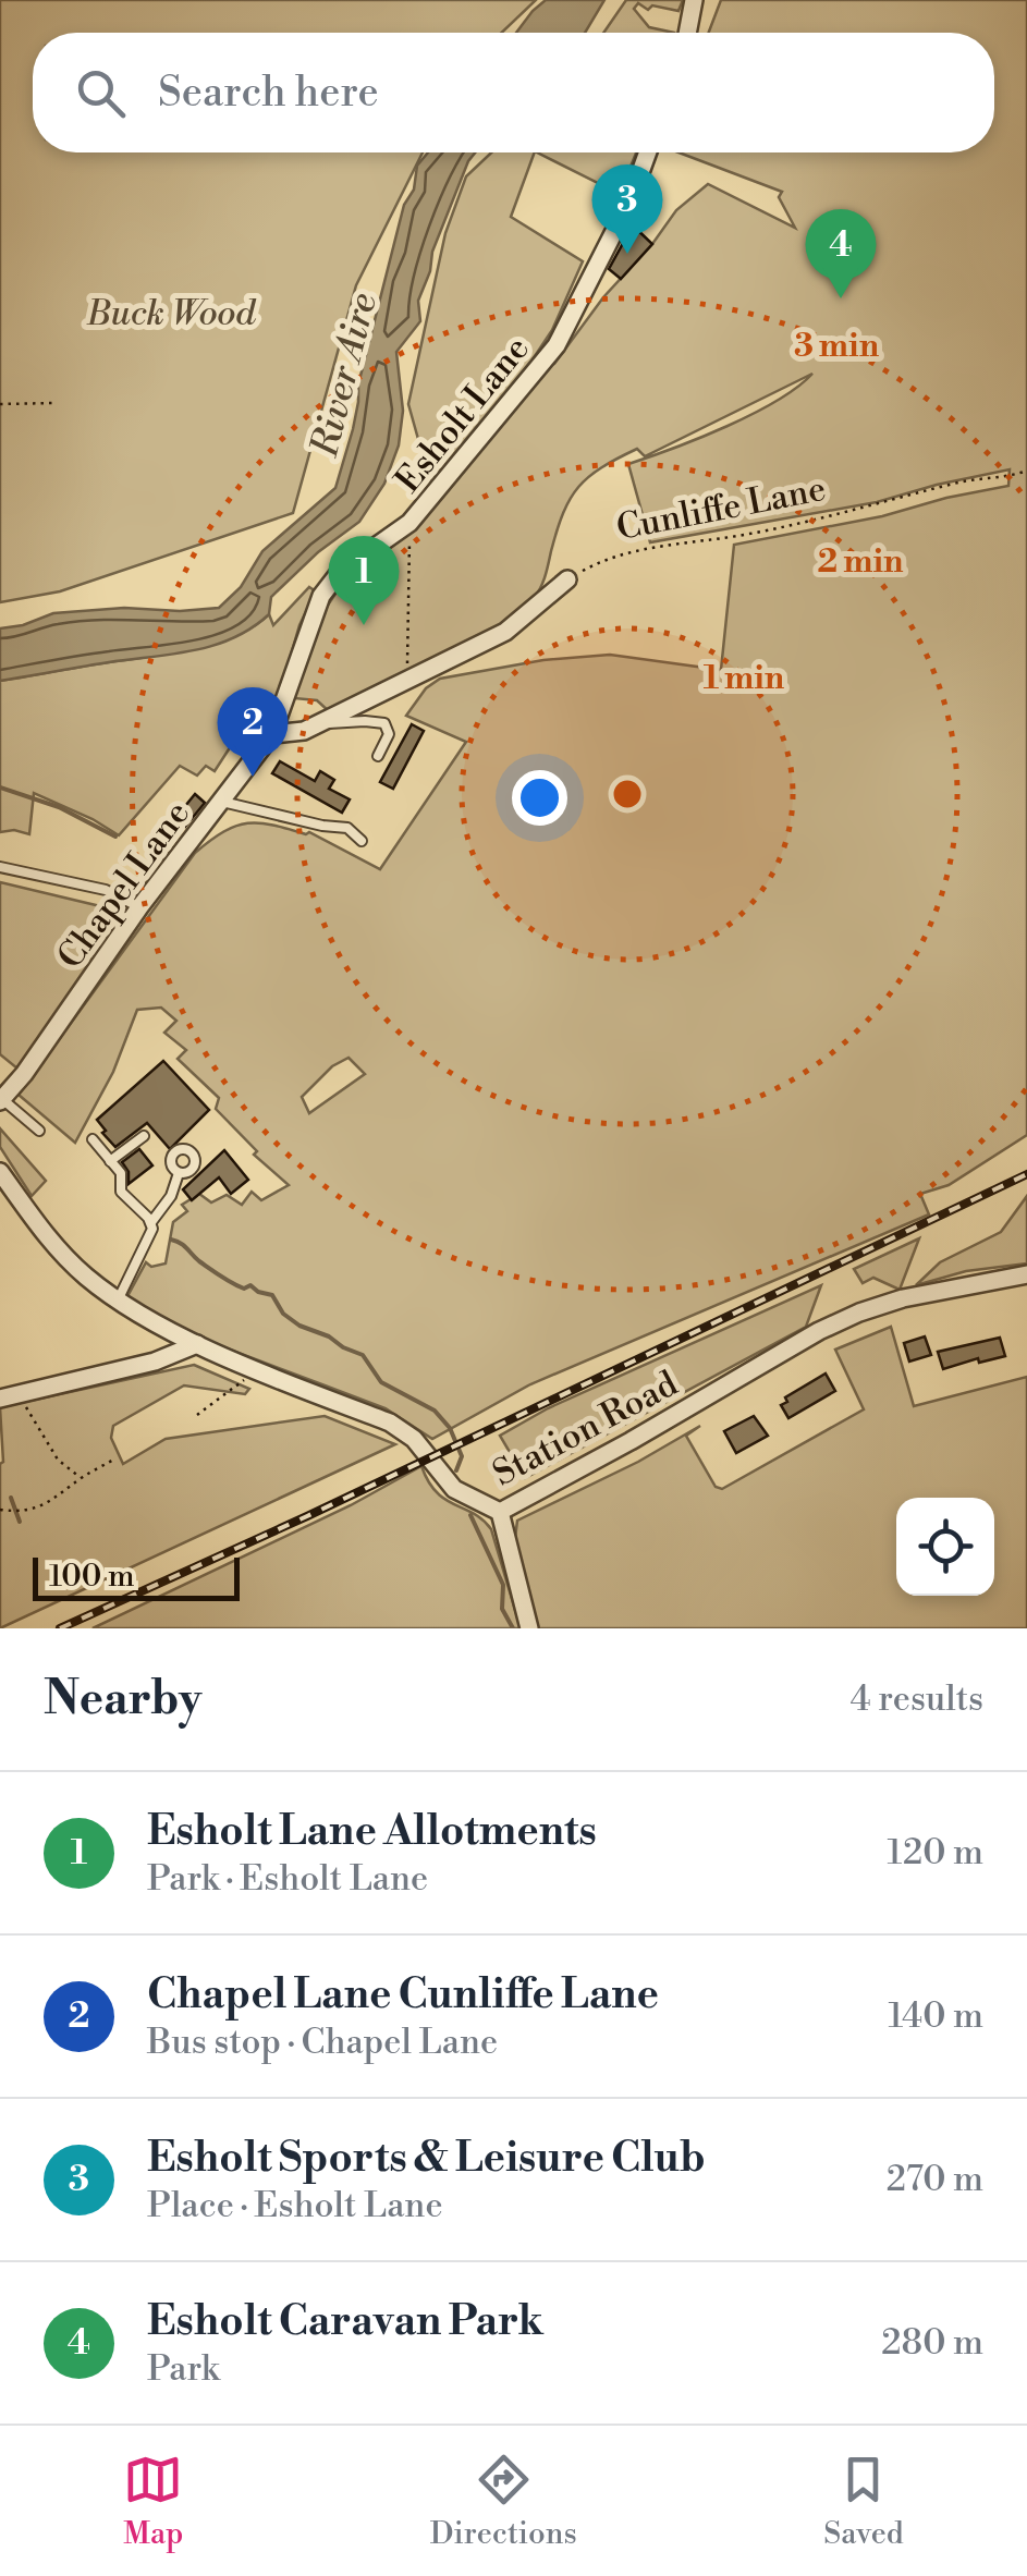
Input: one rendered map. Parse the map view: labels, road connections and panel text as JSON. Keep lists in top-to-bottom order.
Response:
{
  "streets": {
    "street": ["Esholt Lane", "Chapel Lane", "Station Road"],
    "path": ["Cunliffe Lane"]
  },
  "crossings": [
    ["Esholt Lane", "Chapel Lane"]
  ],
  "water": ["River Aire"],
  "parks": ["Buck Wood"],
  "scale_bar": "100 m",
  "page": {
    "search": "Search here",
    "pins": [
      "3",
      "4",
      "1",
      "2"
    ],
    "scale": "100 m",
    "heading": ["Nearby", "4 results"],
    "list": [
      {
        "mark": "1",
        "name": "Esholt Lane Allotments",
        "note": "Park · Esholt Lane",
        "value": "120 m"
      },
      {
        "mark": "2",
        "name": "Chapel Lane Cunliffe Lane",
        "note": "Bus stop · Chapel Lane",
        "value": "140 m"
      },
      {
        "mark": "3",
        "name": "Esholt Sports & Leisure Club",
        "note": "Place · Esholt Lane",
        "value": "270 m"
      },
      {
        "mark": "4",
        "name": "Esholt Caravan Park",
        "note": "Park",
        "value": "280 m"
      }
    ],
    "nav": ["Map", "Directions", "Saved"]
  },
  "rings": ["3 min", "2 min", "1 min"]
}
